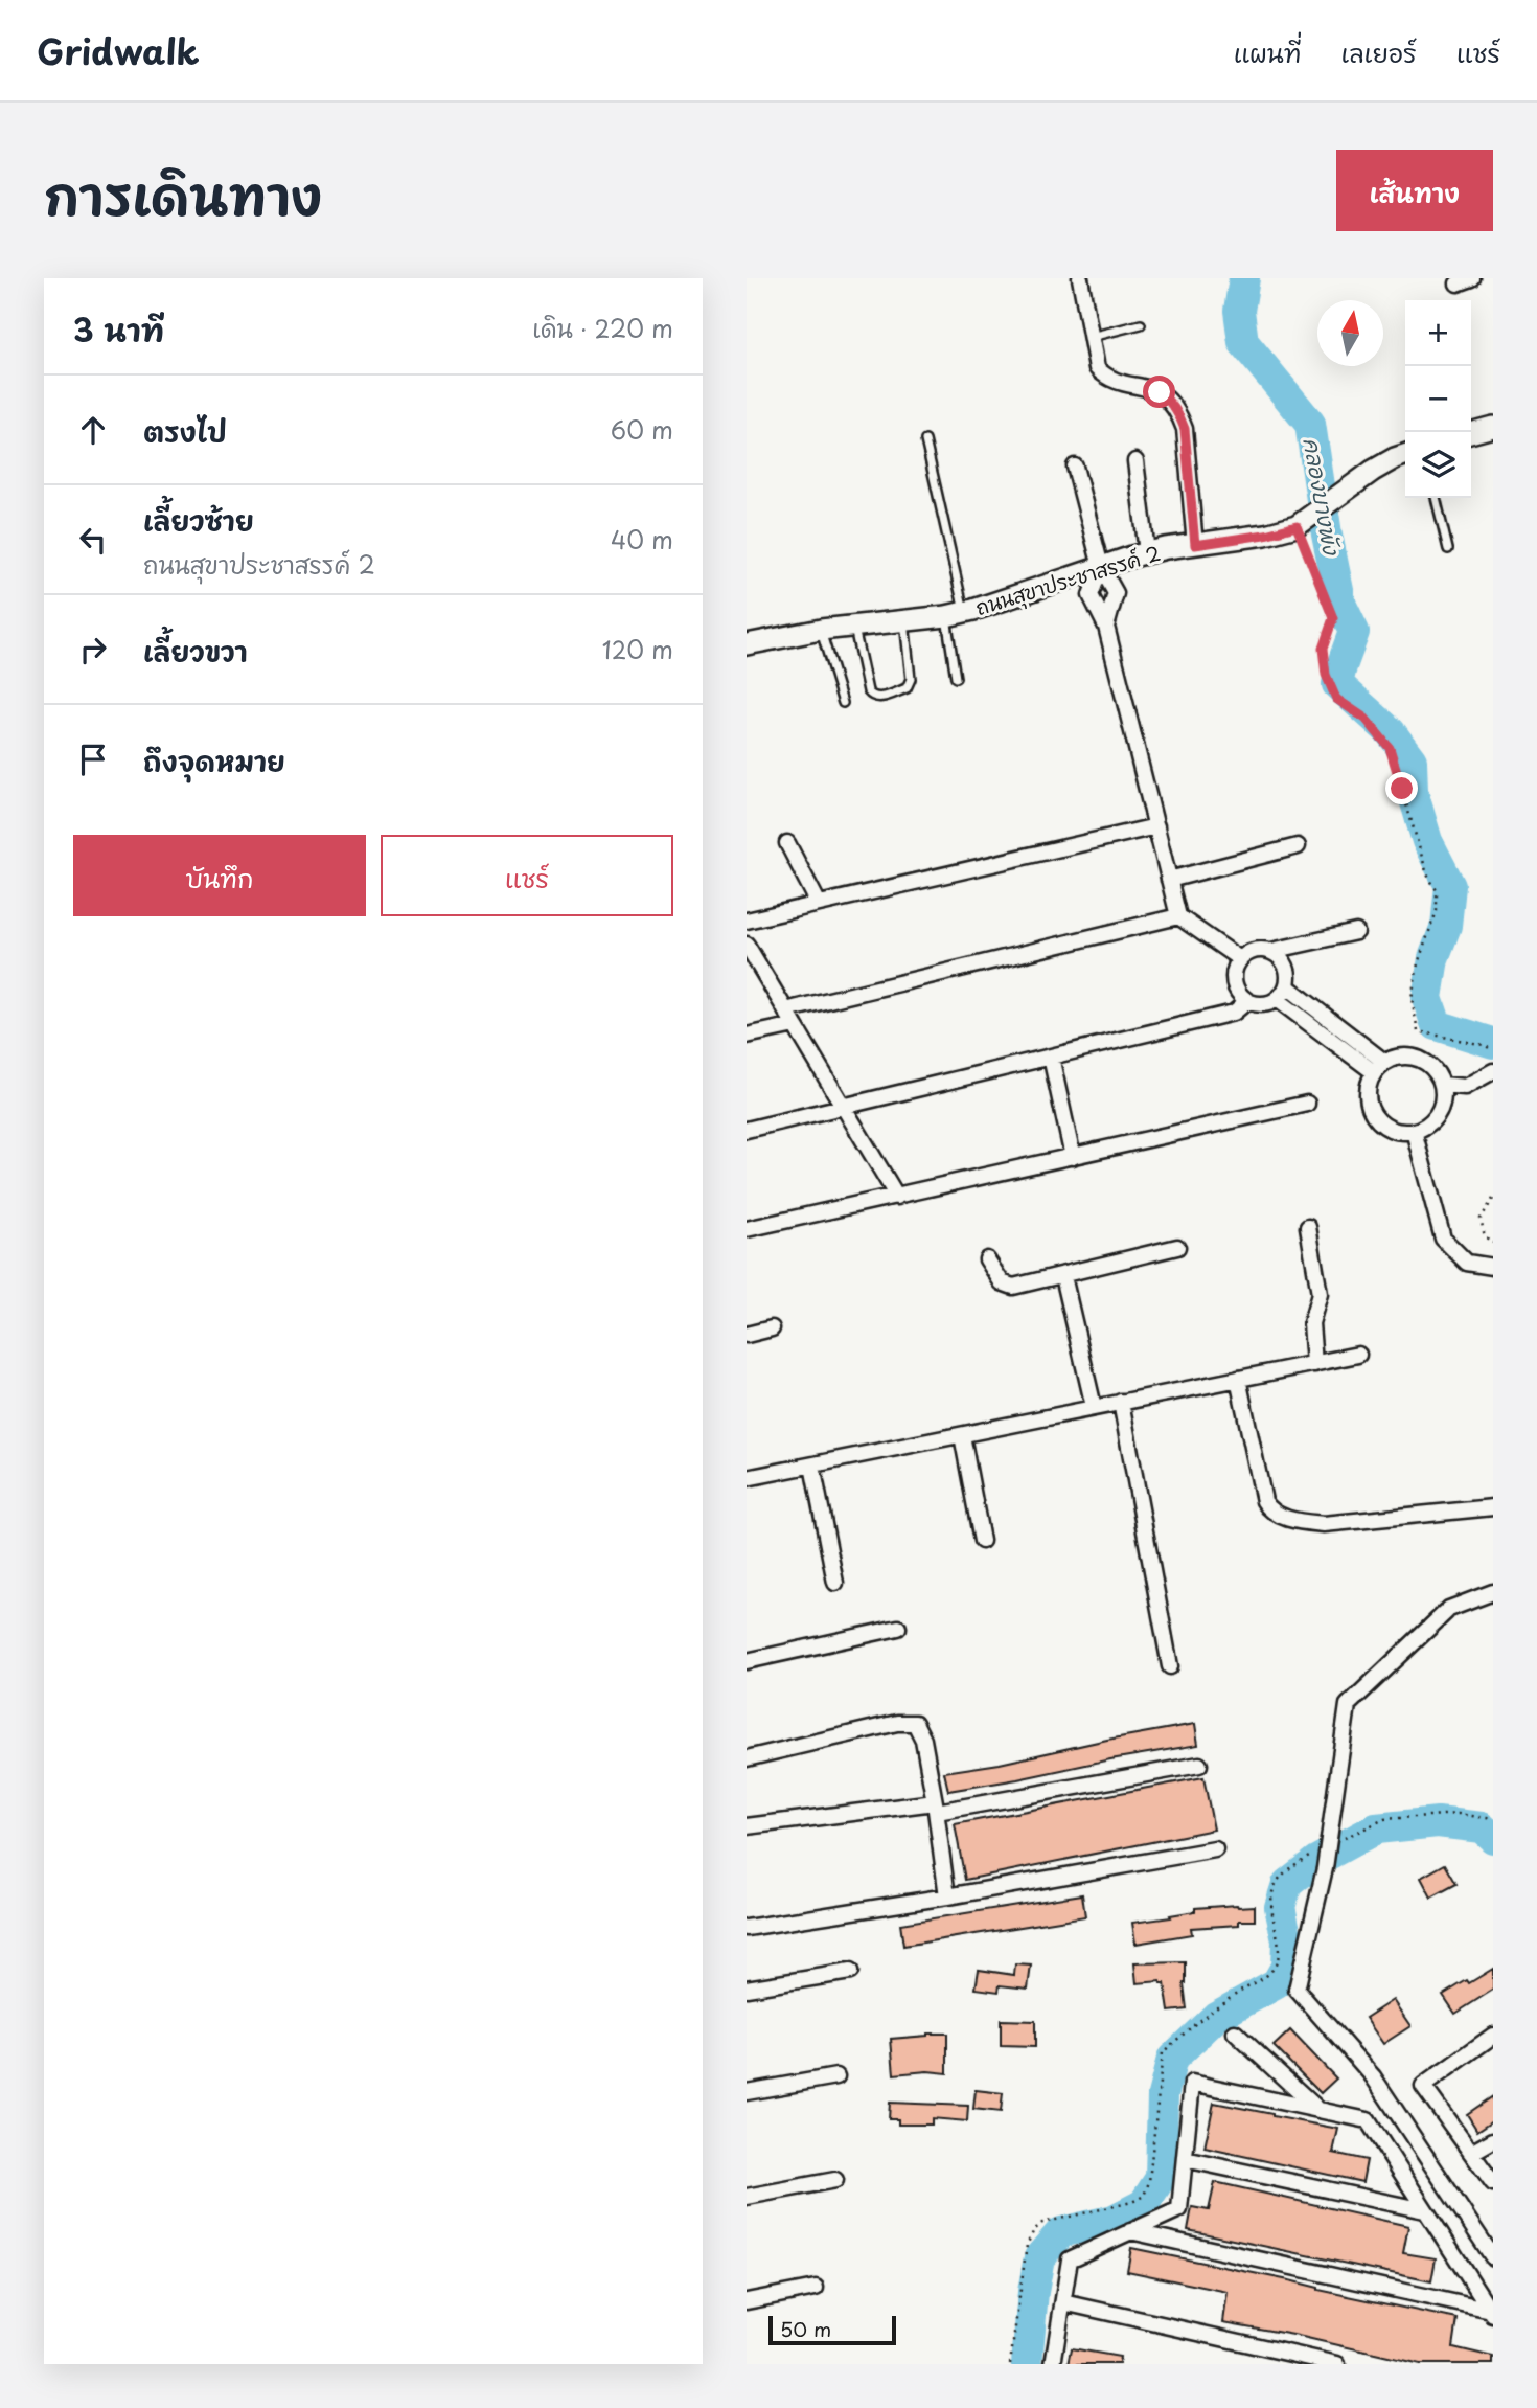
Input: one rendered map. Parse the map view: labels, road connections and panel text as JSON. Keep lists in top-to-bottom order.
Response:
{
  "streets": {
    "street": ["ถนนสุขาประชาสรรค์ 2"]
  },
  "water": ["คลองบางพัง"],
  "scale_bar": "50 m",
  "north": "top",
  "page": {
    "header": "Gridwalk",
    "nav": ["แผนที่", "เลเยอร์", "แชร์"],
    "title": "การเดินทาง",
    "buttons": [
      "เส้นทาง",
      ["บันทึก", "แชร์"]
    ],
    "heading": ["3 นาที", "เดิน · 220 m"],
    "map_buttons": ["+", "−"],
    "list": [
      ["ตรงไป", "60 m"],
      ["เลี้ยวซ้าย", "ถนนสุขาประชาสรรค์ 2", "40 m"],
      ["เลี้ยวขวา", "120 m"],
      "ถึงจุดหมาย"
    ],
    "scale": "50 m"
  }
}
